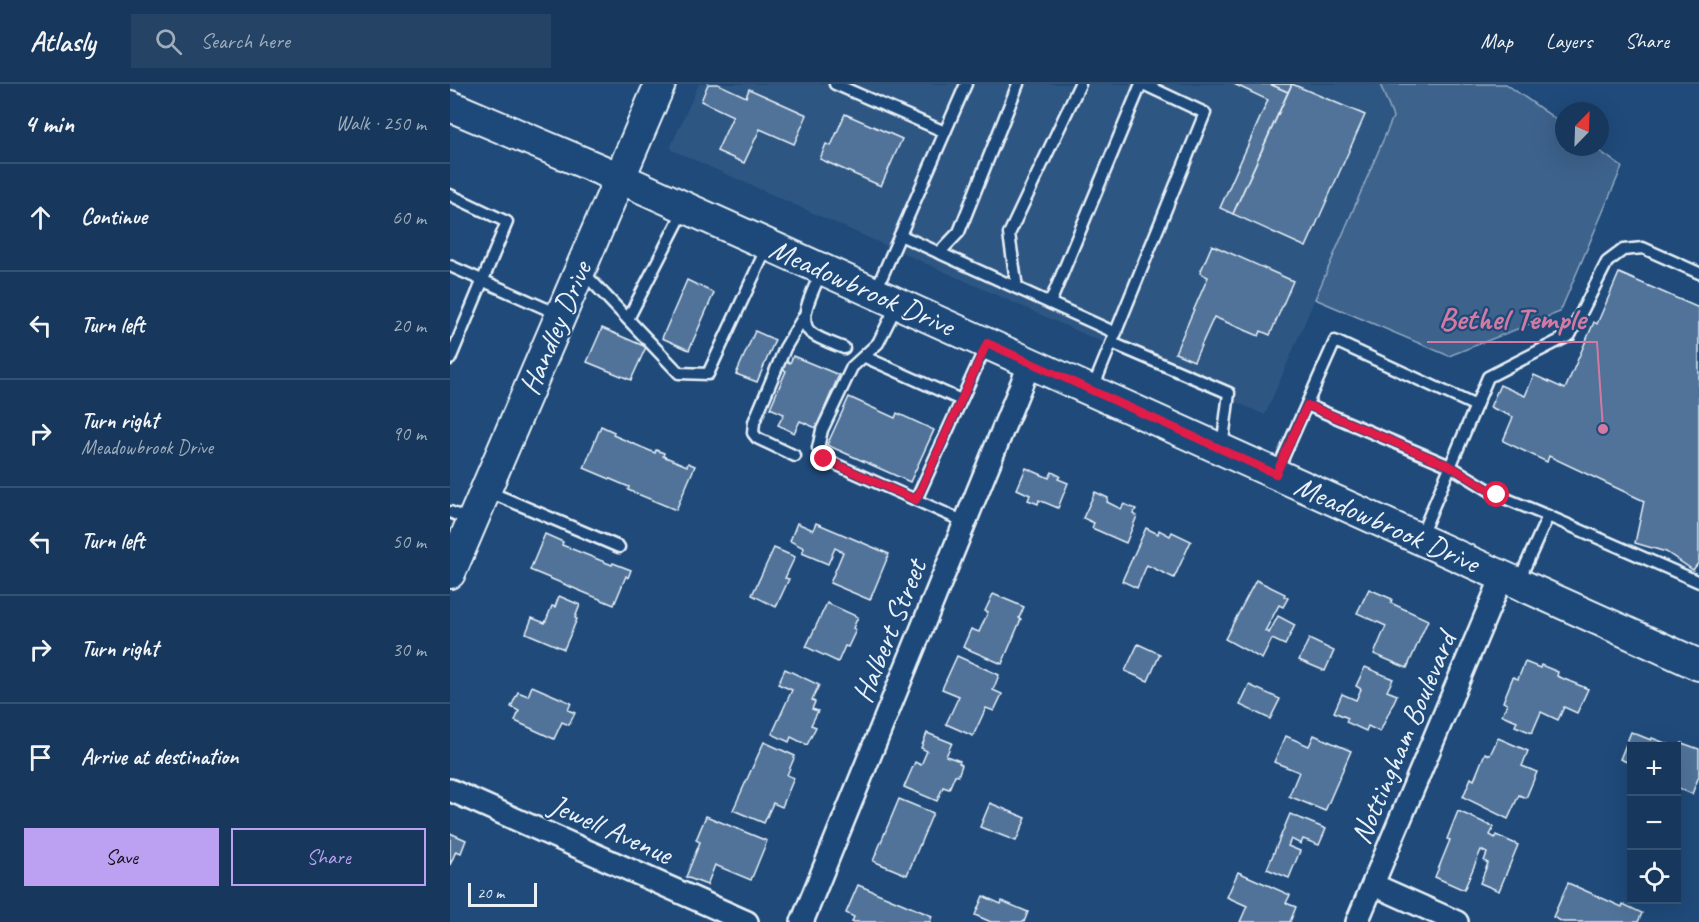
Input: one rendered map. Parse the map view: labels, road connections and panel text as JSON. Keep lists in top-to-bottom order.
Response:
{
  "streets": {
    "main road": ["Meadowbrook Drive", "Handley Drive"],
    "street": ["Halbert Street", "Nottingham Boulevard", "Jewell Avenue"]
  },
  "crossings": [
    ["Meadowbrook Drive", "Handley Drive"],
    ["Meadowbrook Drive", "Halbert Street"],
    ["Meadowbrook Drive", "Nottingham Boulevard"]
  ],
  "places": ["Bethel Temple"],
  "scale_bar": "20 m",
  "north": "top right",
  "page": {
    "header": "Atlasly",
    "search": "Search here",
    "nav": ["Map", "Layers", "Share"],
    "heading": ["4 min", "Walk · 250 m"],
    "list": [
      ["Continue", "60 m"],
      ["Turn left", "20 m"],
      ["Turn right", "Meadowbrook Drive", "90 m"],
      ["Turn left", "50 m"],
      ["Turn right", "30 m"],
      "Arrive at destination"
    ],
    "map_buttons": ["+", "−"],
    "buttons": ["Save", "Share"],
    "scale": "20 m"
  }
}
